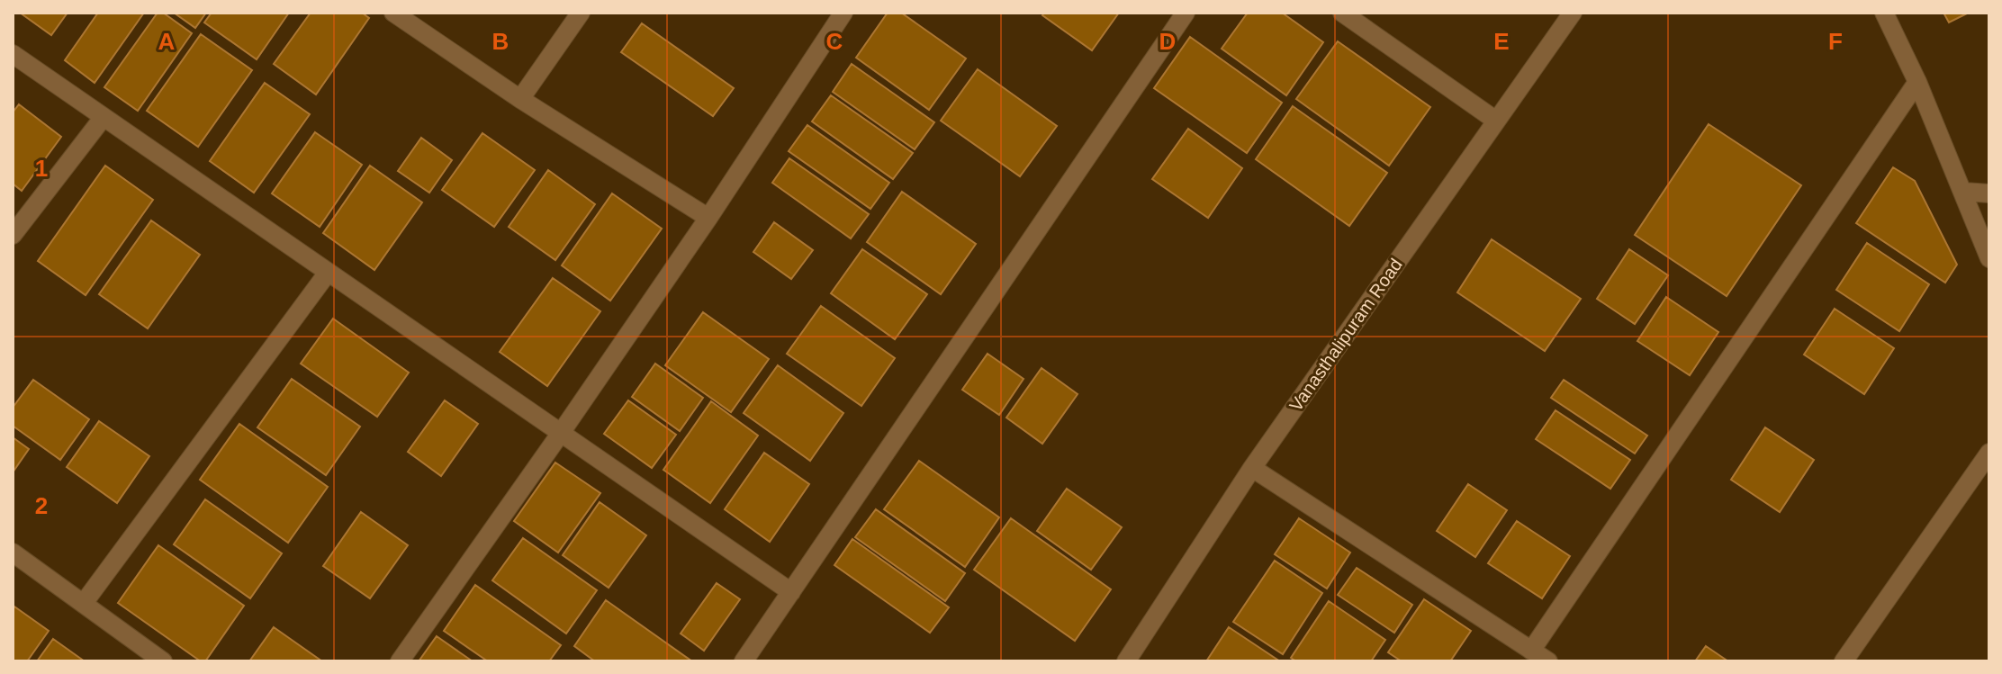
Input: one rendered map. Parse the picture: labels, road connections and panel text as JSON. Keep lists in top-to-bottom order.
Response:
{
  "streets": {
    "street": ["Vanasthalipuram Road"]
  },
  "grid": {
    "columns": [
      "A",
      "B",
      "C",
      "D",
      "E",
      "F"
    ],
    "rows": ["1", "2"]
  }
}
